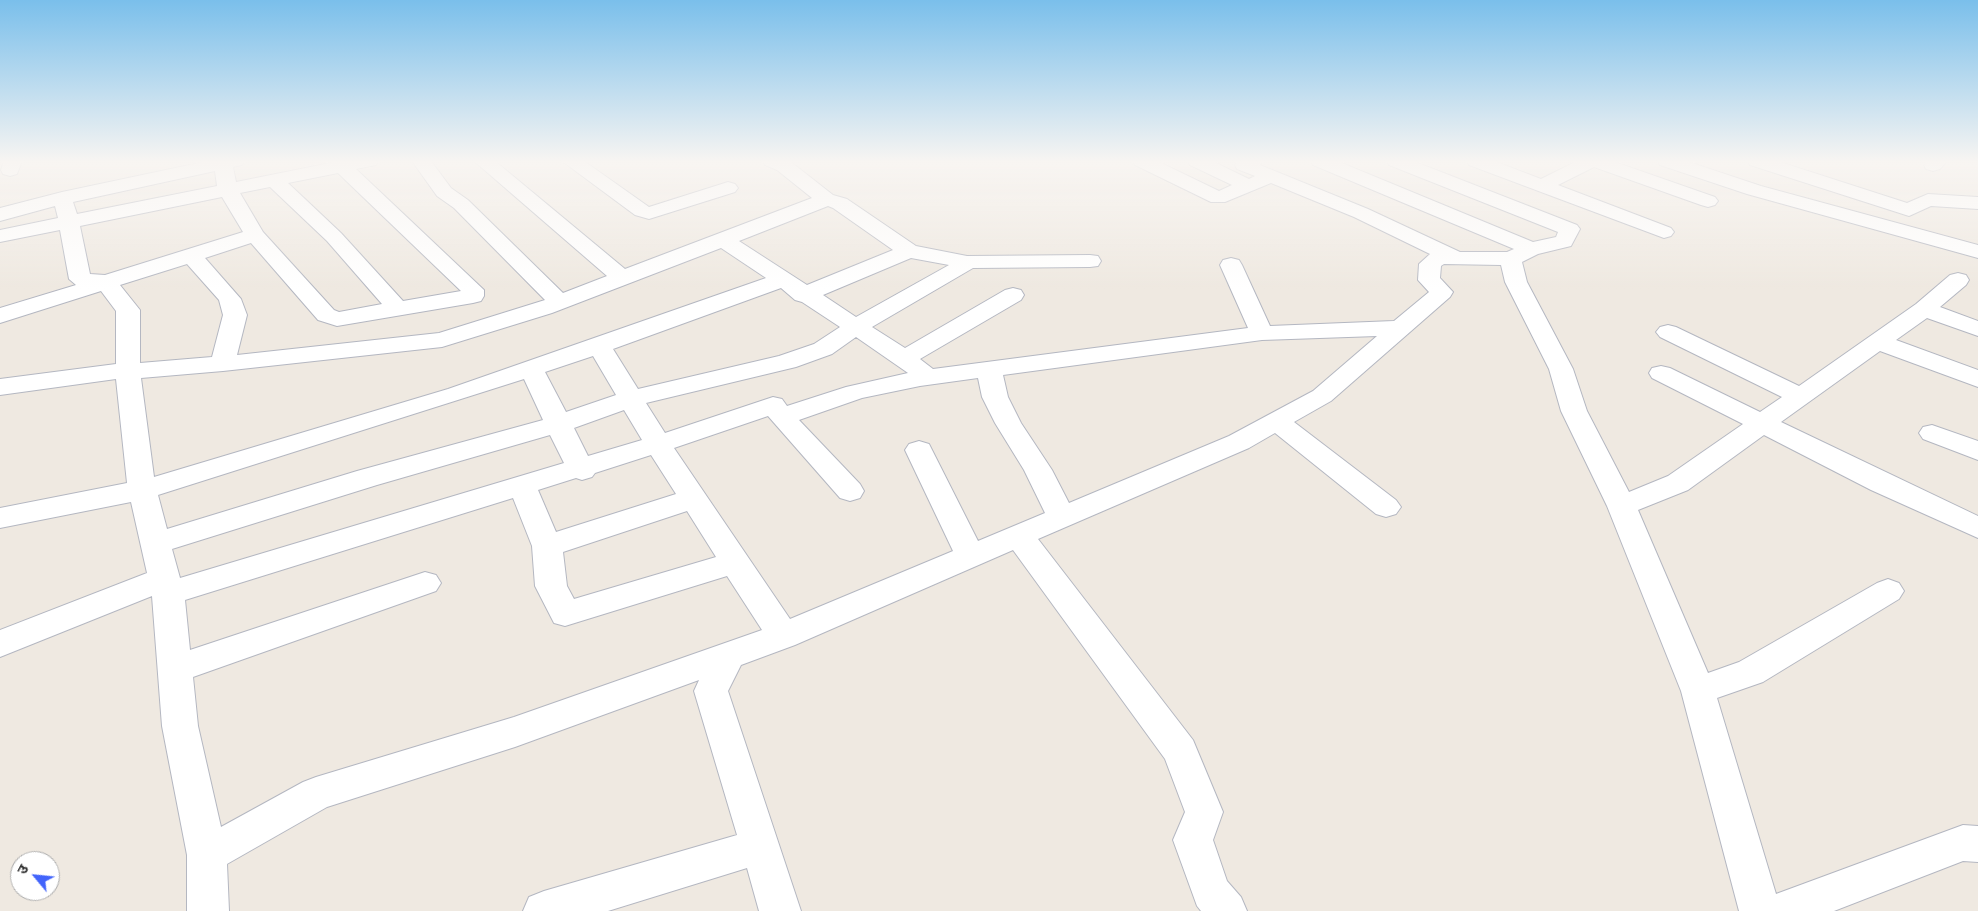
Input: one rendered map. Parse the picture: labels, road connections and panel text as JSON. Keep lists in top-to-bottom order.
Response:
{
  "north": "top left"
}
